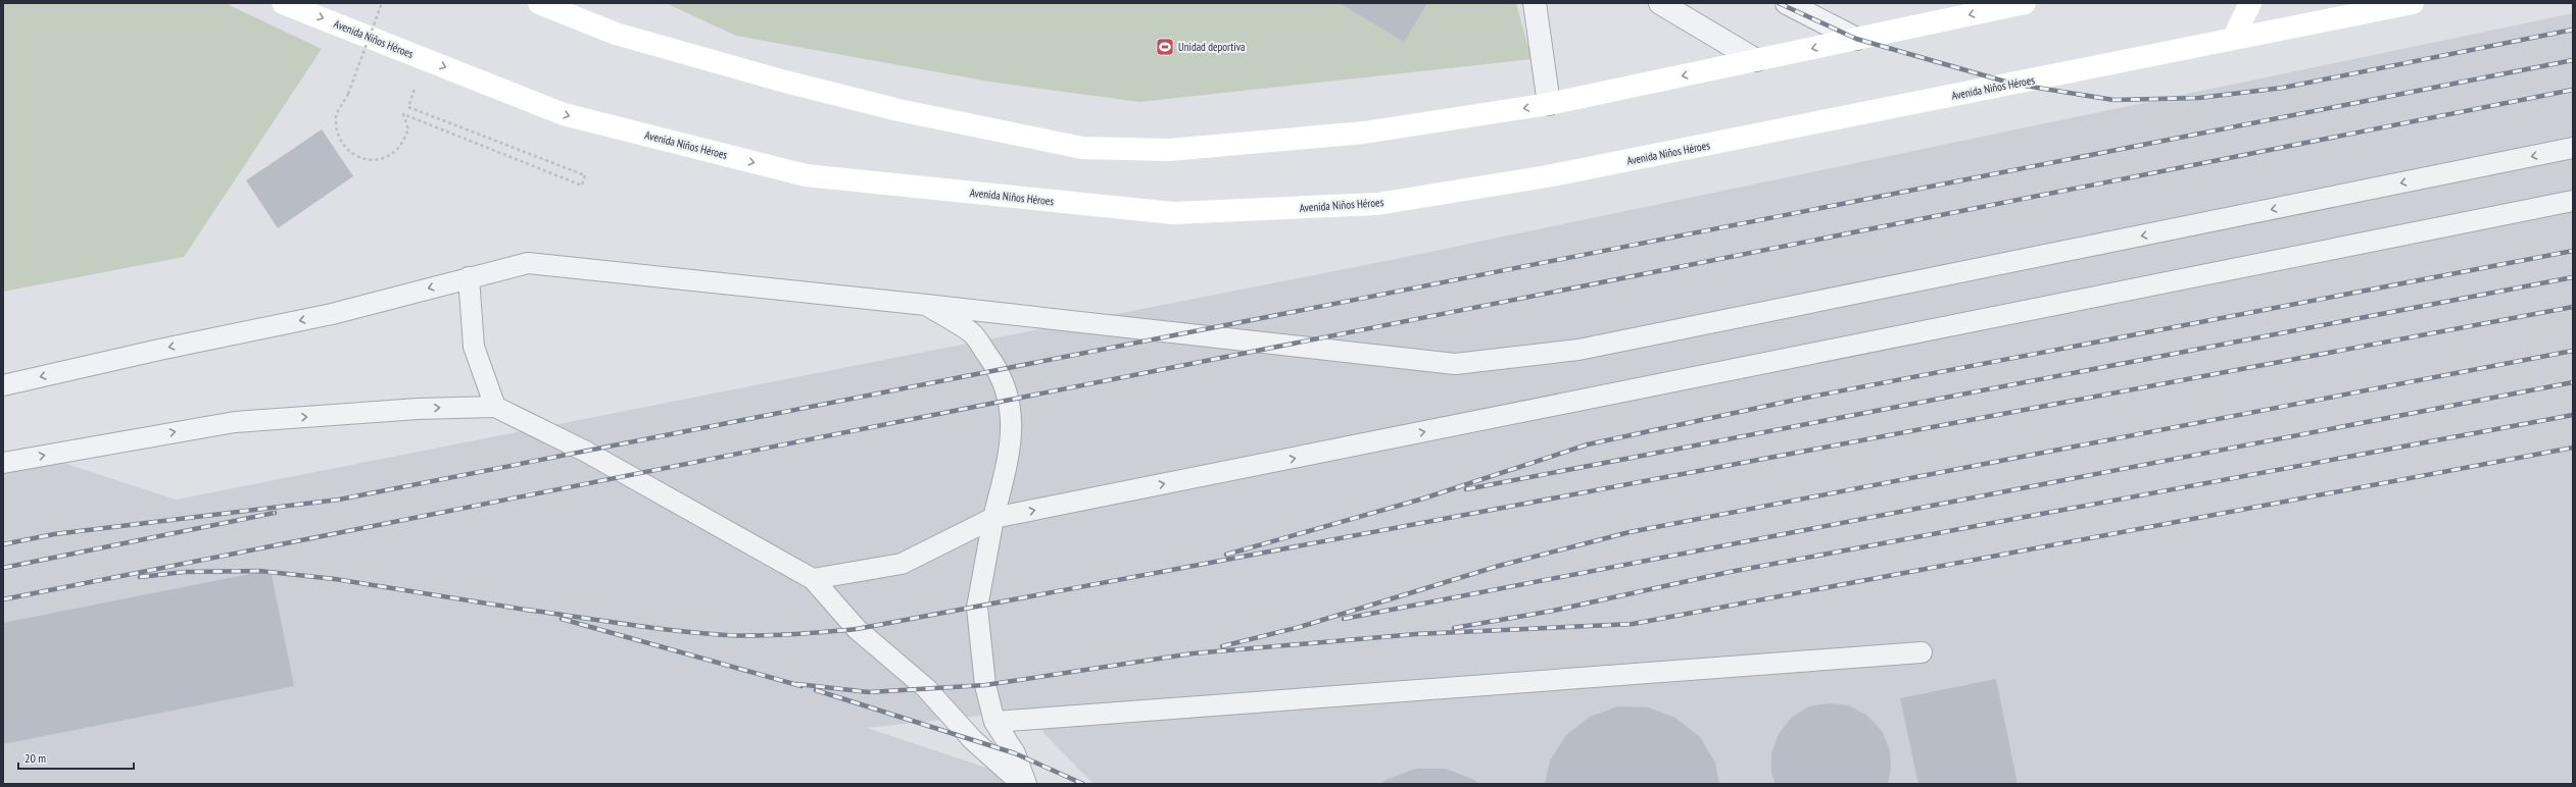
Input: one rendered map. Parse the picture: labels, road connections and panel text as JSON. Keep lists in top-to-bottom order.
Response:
{
  "streets": {
    "main road": ["Avenida Niños Héroes"]
  },
  "places": {
    "sports": ["Unidad deportiva"]
  },
  "scale_bar": "20 m"
}
